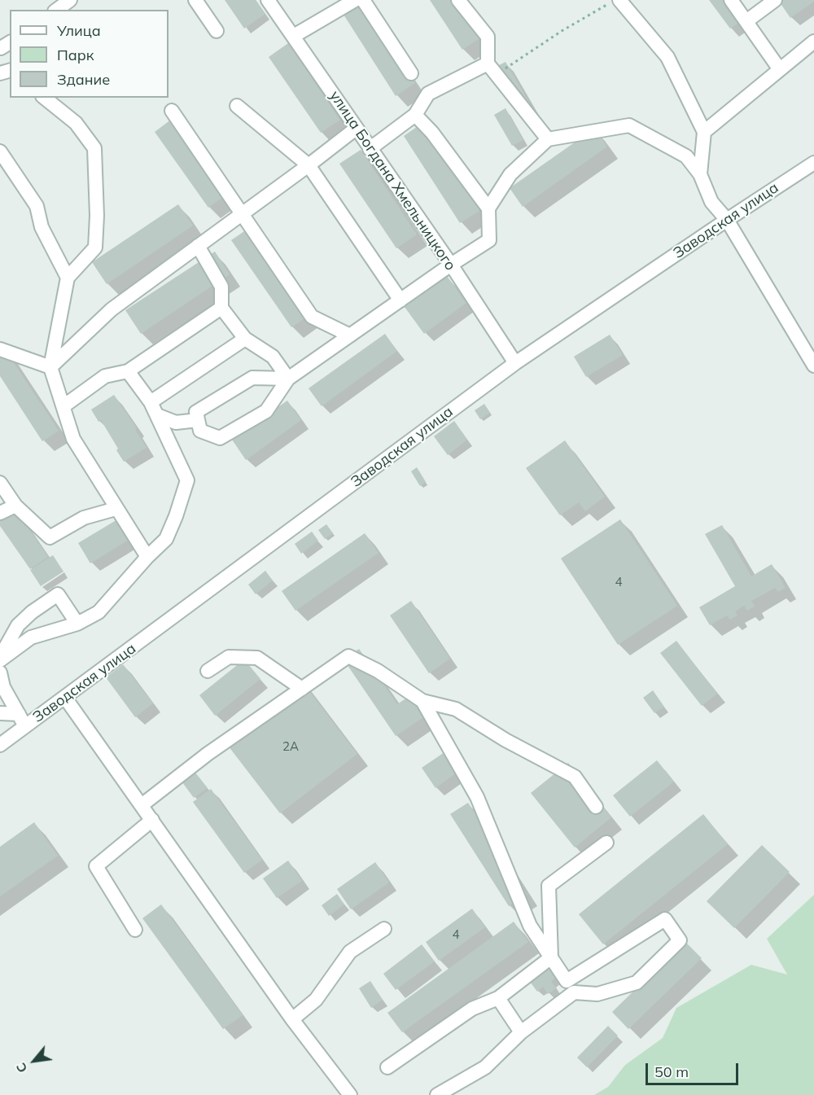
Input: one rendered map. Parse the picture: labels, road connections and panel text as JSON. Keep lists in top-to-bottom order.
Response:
{
  "streets": {
    "street": ["улица Богдана Хмельницкого", "Заводская улица"]
  },
  "crossings": [
    ["улица Богдана Хмельницкого", "Заводская улица"]
  ],
  "house_numbers": ["4", "2А", "4"],
  "legend": ["Улица", "Парк", "Здание"],
  "scale_bar": "50 m",
  "north": "bottom left"
}
